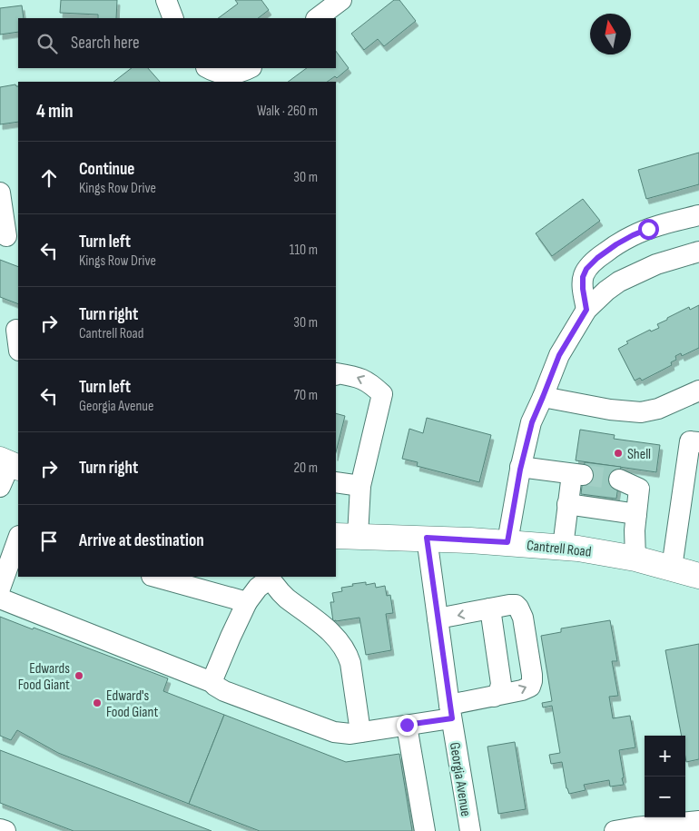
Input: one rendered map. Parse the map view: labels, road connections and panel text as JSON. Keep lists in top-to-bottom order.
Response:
{
  "streets": {
    "main road": ["Cantrell Road"],
    "street": ["Georgia Avenue"]
  },
  "crossings": [
    ["Cantrell Road", "Georgia Avenue"]
  ],
  "places": ["Shell", "Edwards Food Giant", "Edward's Food Giant"],
  "north": "top",
  "page": {
    "search": "Search here",
    "heading": ["4 min", "Walk · 260 m"],
    "list": [
      ["Continue", "Kings Row Drive", "30 m"],
      ["Turn left", "Kings Row Drive", "110 m"],
      ["Turn right", "Cantrell Road", "30 m"],
      ["Turn left", "Georgia Avenue", "70 m"],
      ["Turn right", "20 m"],
      "Arrive at destination"
    ],
    "map_buttons": ["+", "−"]
  }
}
